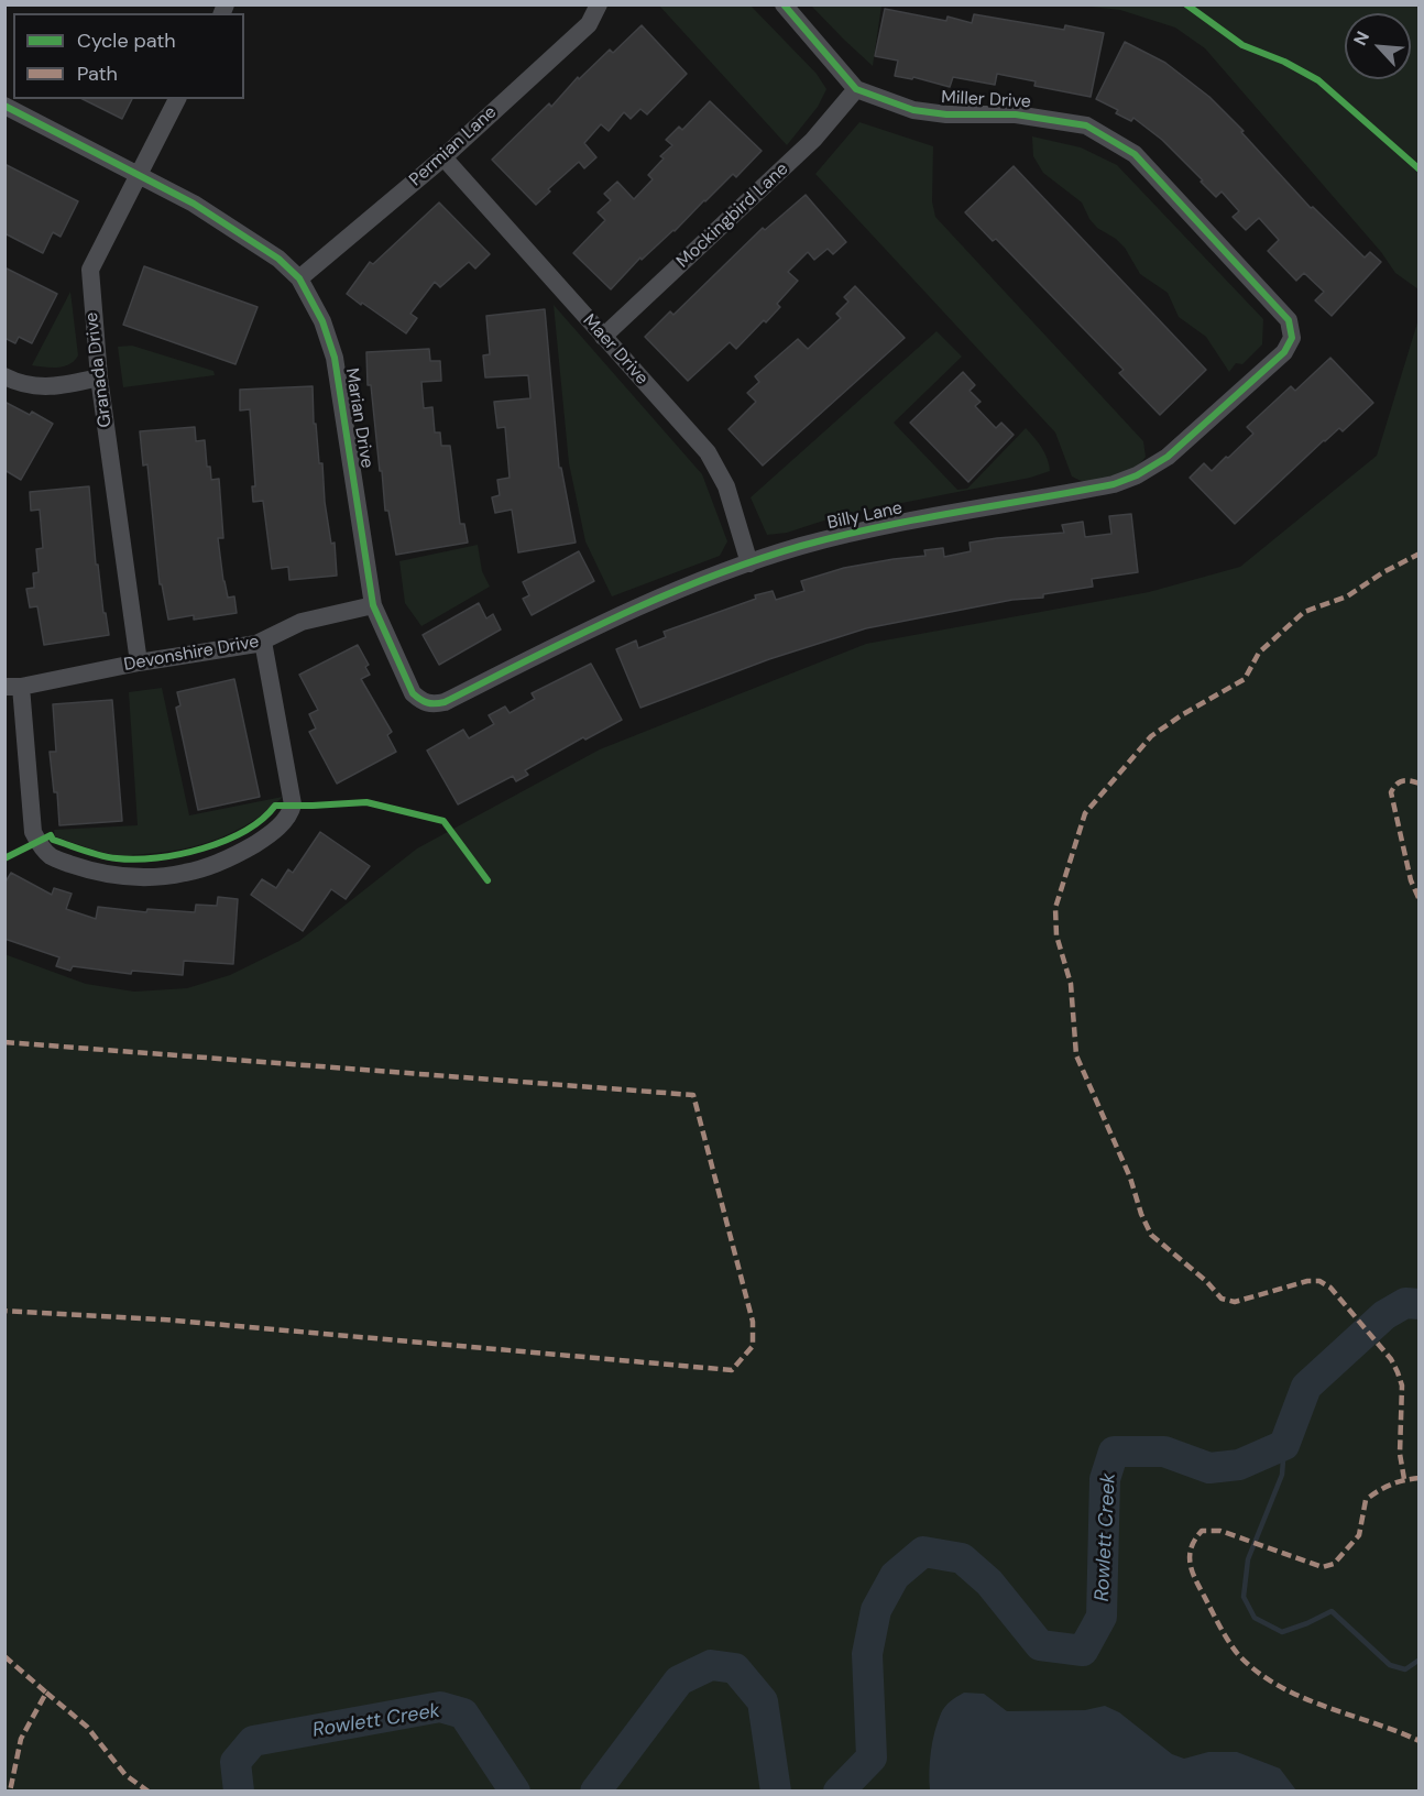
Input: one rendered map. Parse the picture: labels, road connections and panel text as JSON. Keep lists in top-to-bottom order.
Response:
{
  "streets": {
    "street": [
      "Miller Drive",
      "Permian Lane",
      "Mockingbird Lane",
      "Maer Drive",
      "Granada Drive",
      "Marian Drive",
      "Billy Lane",
      "Devonshire Drive"
    ]
  },
  "crossings": [
    ["Miller Drive", "Mockingbird Lane"],
    ["Miller Drive", "Billy Lane"],
    ["Permian Lane", "Maer Drive"],
    ["Permian Lane", "Marian Drive"],
    ["Mockingbird Lane", "Maer Drive"],
    ["Maer Drive", "Billy Lane"],
    ["Granada Drive", "Marian Drive"],
    ["Granada Drive", "Devonshire Drive"],
    ["Marian Drive", "Billy Lane"],
    ["Marian Drive", "Devonshire Drive"]
  ],
  "water": ["Rowlett Creek"],
  "legend": ["Cycle path", "Path"],
  "north": "top left"
}
